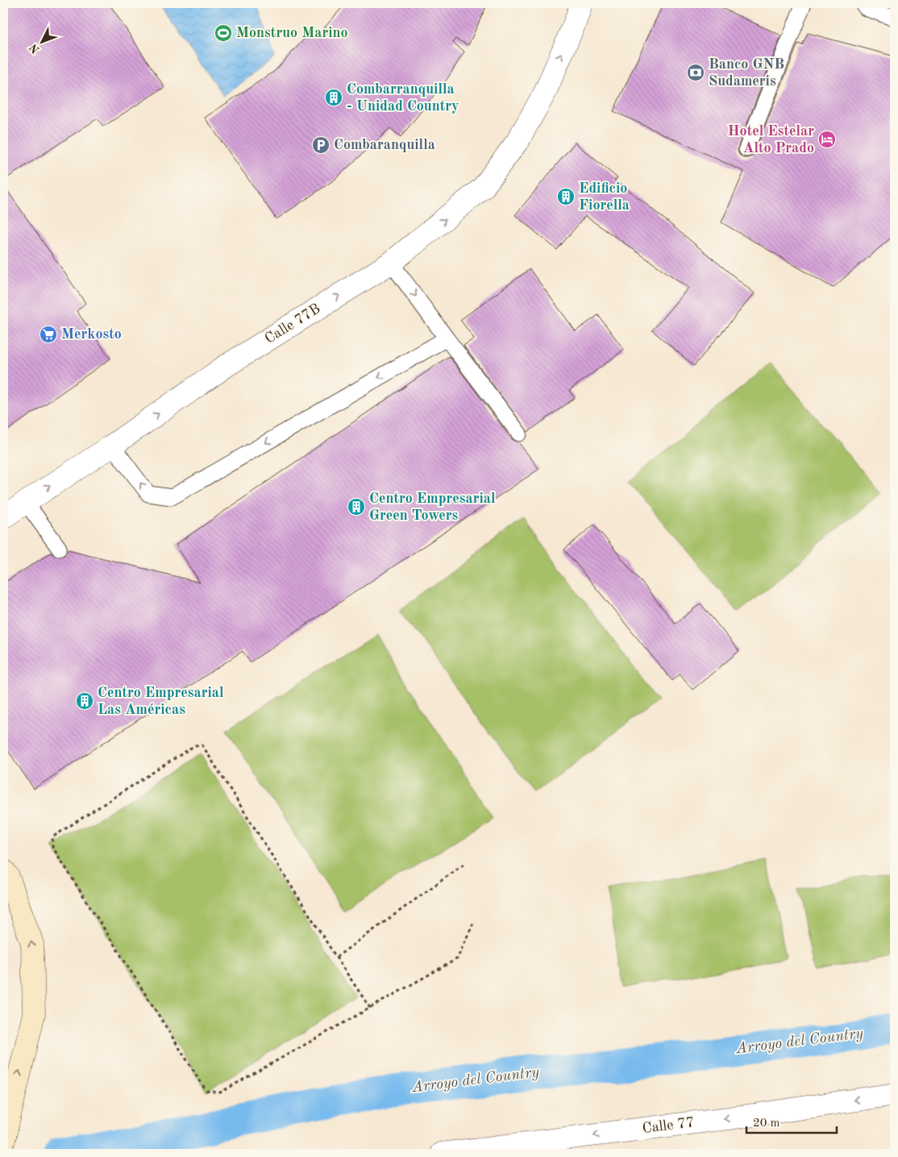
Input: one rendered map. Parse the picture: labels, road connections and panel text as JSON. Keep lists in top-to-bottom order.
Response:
{
  "streets": {
    "street": ["Calle 77B", "Calle 77"]
  },
  "one_way": ["Calle 77B", "Calle 77"],
  "water": ["Arroyo del Country"],
  "places": {
    "sports": ["Monstruo Marino"],
    "bank": ["Banco GNB Sudameris"],
    "building": [
      "Combarranquilla - Unidad Country",
      "Edificio Fiorella",
      "Centro Empresarial Green Towers",
      "Centro Empresarial Las Américas"
    ],
    "hotel": ["Hotel Estelar Alto Prado"],
    "parking": ["Combaranquilla"],
    "supermarket": ["Merkosto"]
  },
  "scale_bar": "20 m",
  "north": "bottom left"
}
